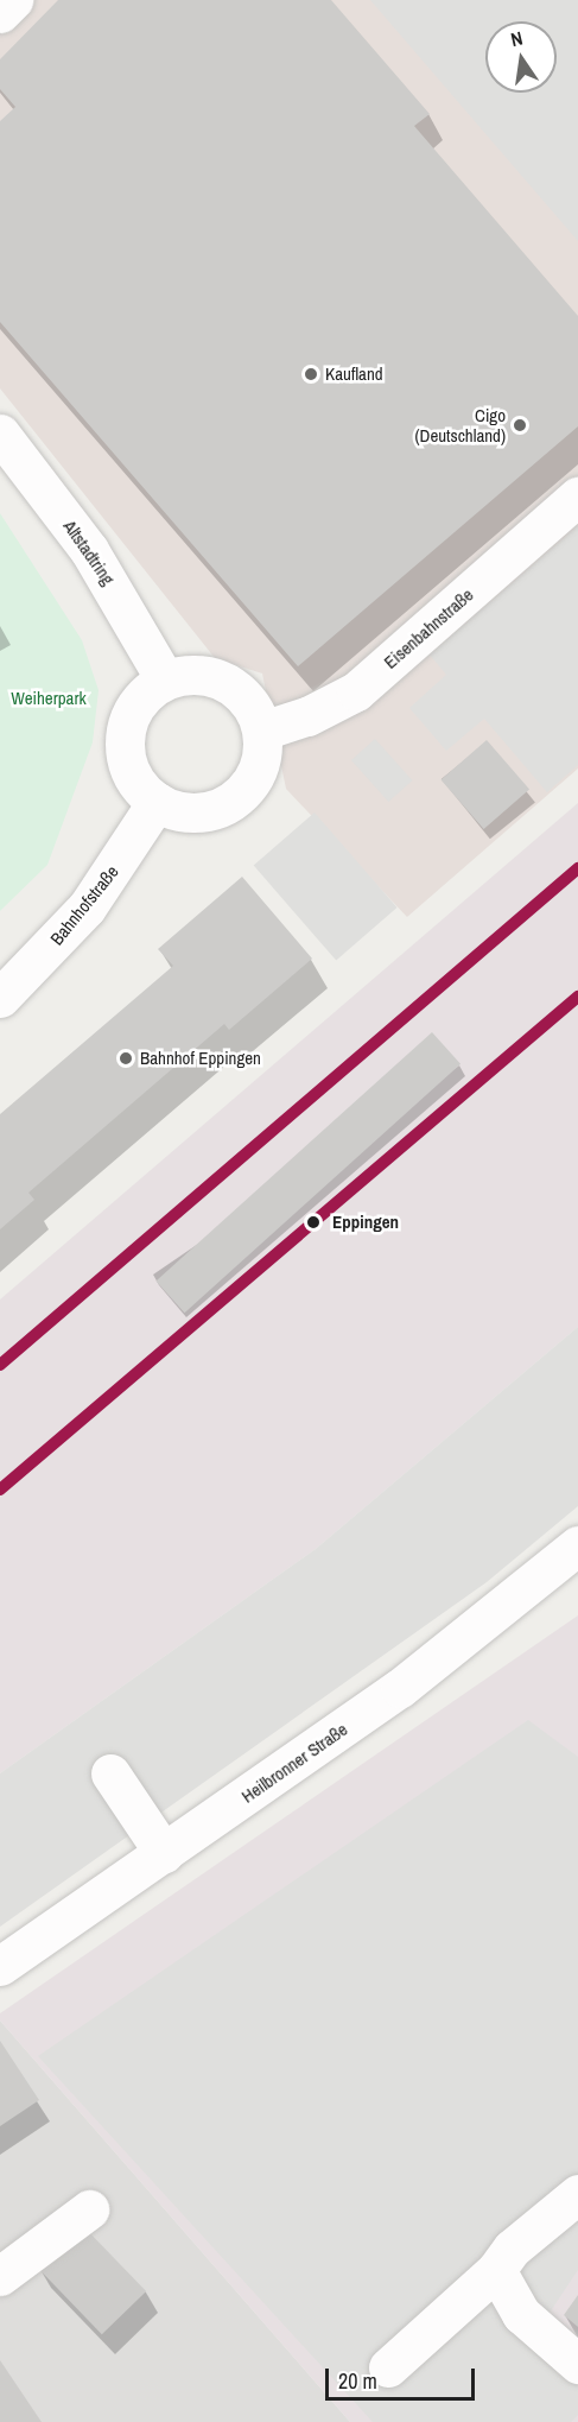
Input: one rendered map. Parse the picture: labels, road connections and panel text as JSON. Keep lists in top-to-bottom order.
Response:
{
  "streets": {
    "street": [
      "Altstadtring",
      "Eisenbahnstraße",
      "Bahnhofstraße",
      "Heilbronner Straße"
    ]
  },
  "crossings": [
    ["Altstadtring", "Eisenbahnstraße"],
    ["Altstadtring", "Bahnhofstraße"],
    ["Eisenbahnstraße", "Bahnhofstraße"]
  ],
  "parks": ["Weiherpark"],
  "places": [
    "Kaufland",
    "Cigo (Deutschland)",
    "Bahnhof Eppingen",
    "Eppingen"
  ],
  "scale_bar": "20 m",
  "north": "top"
}
